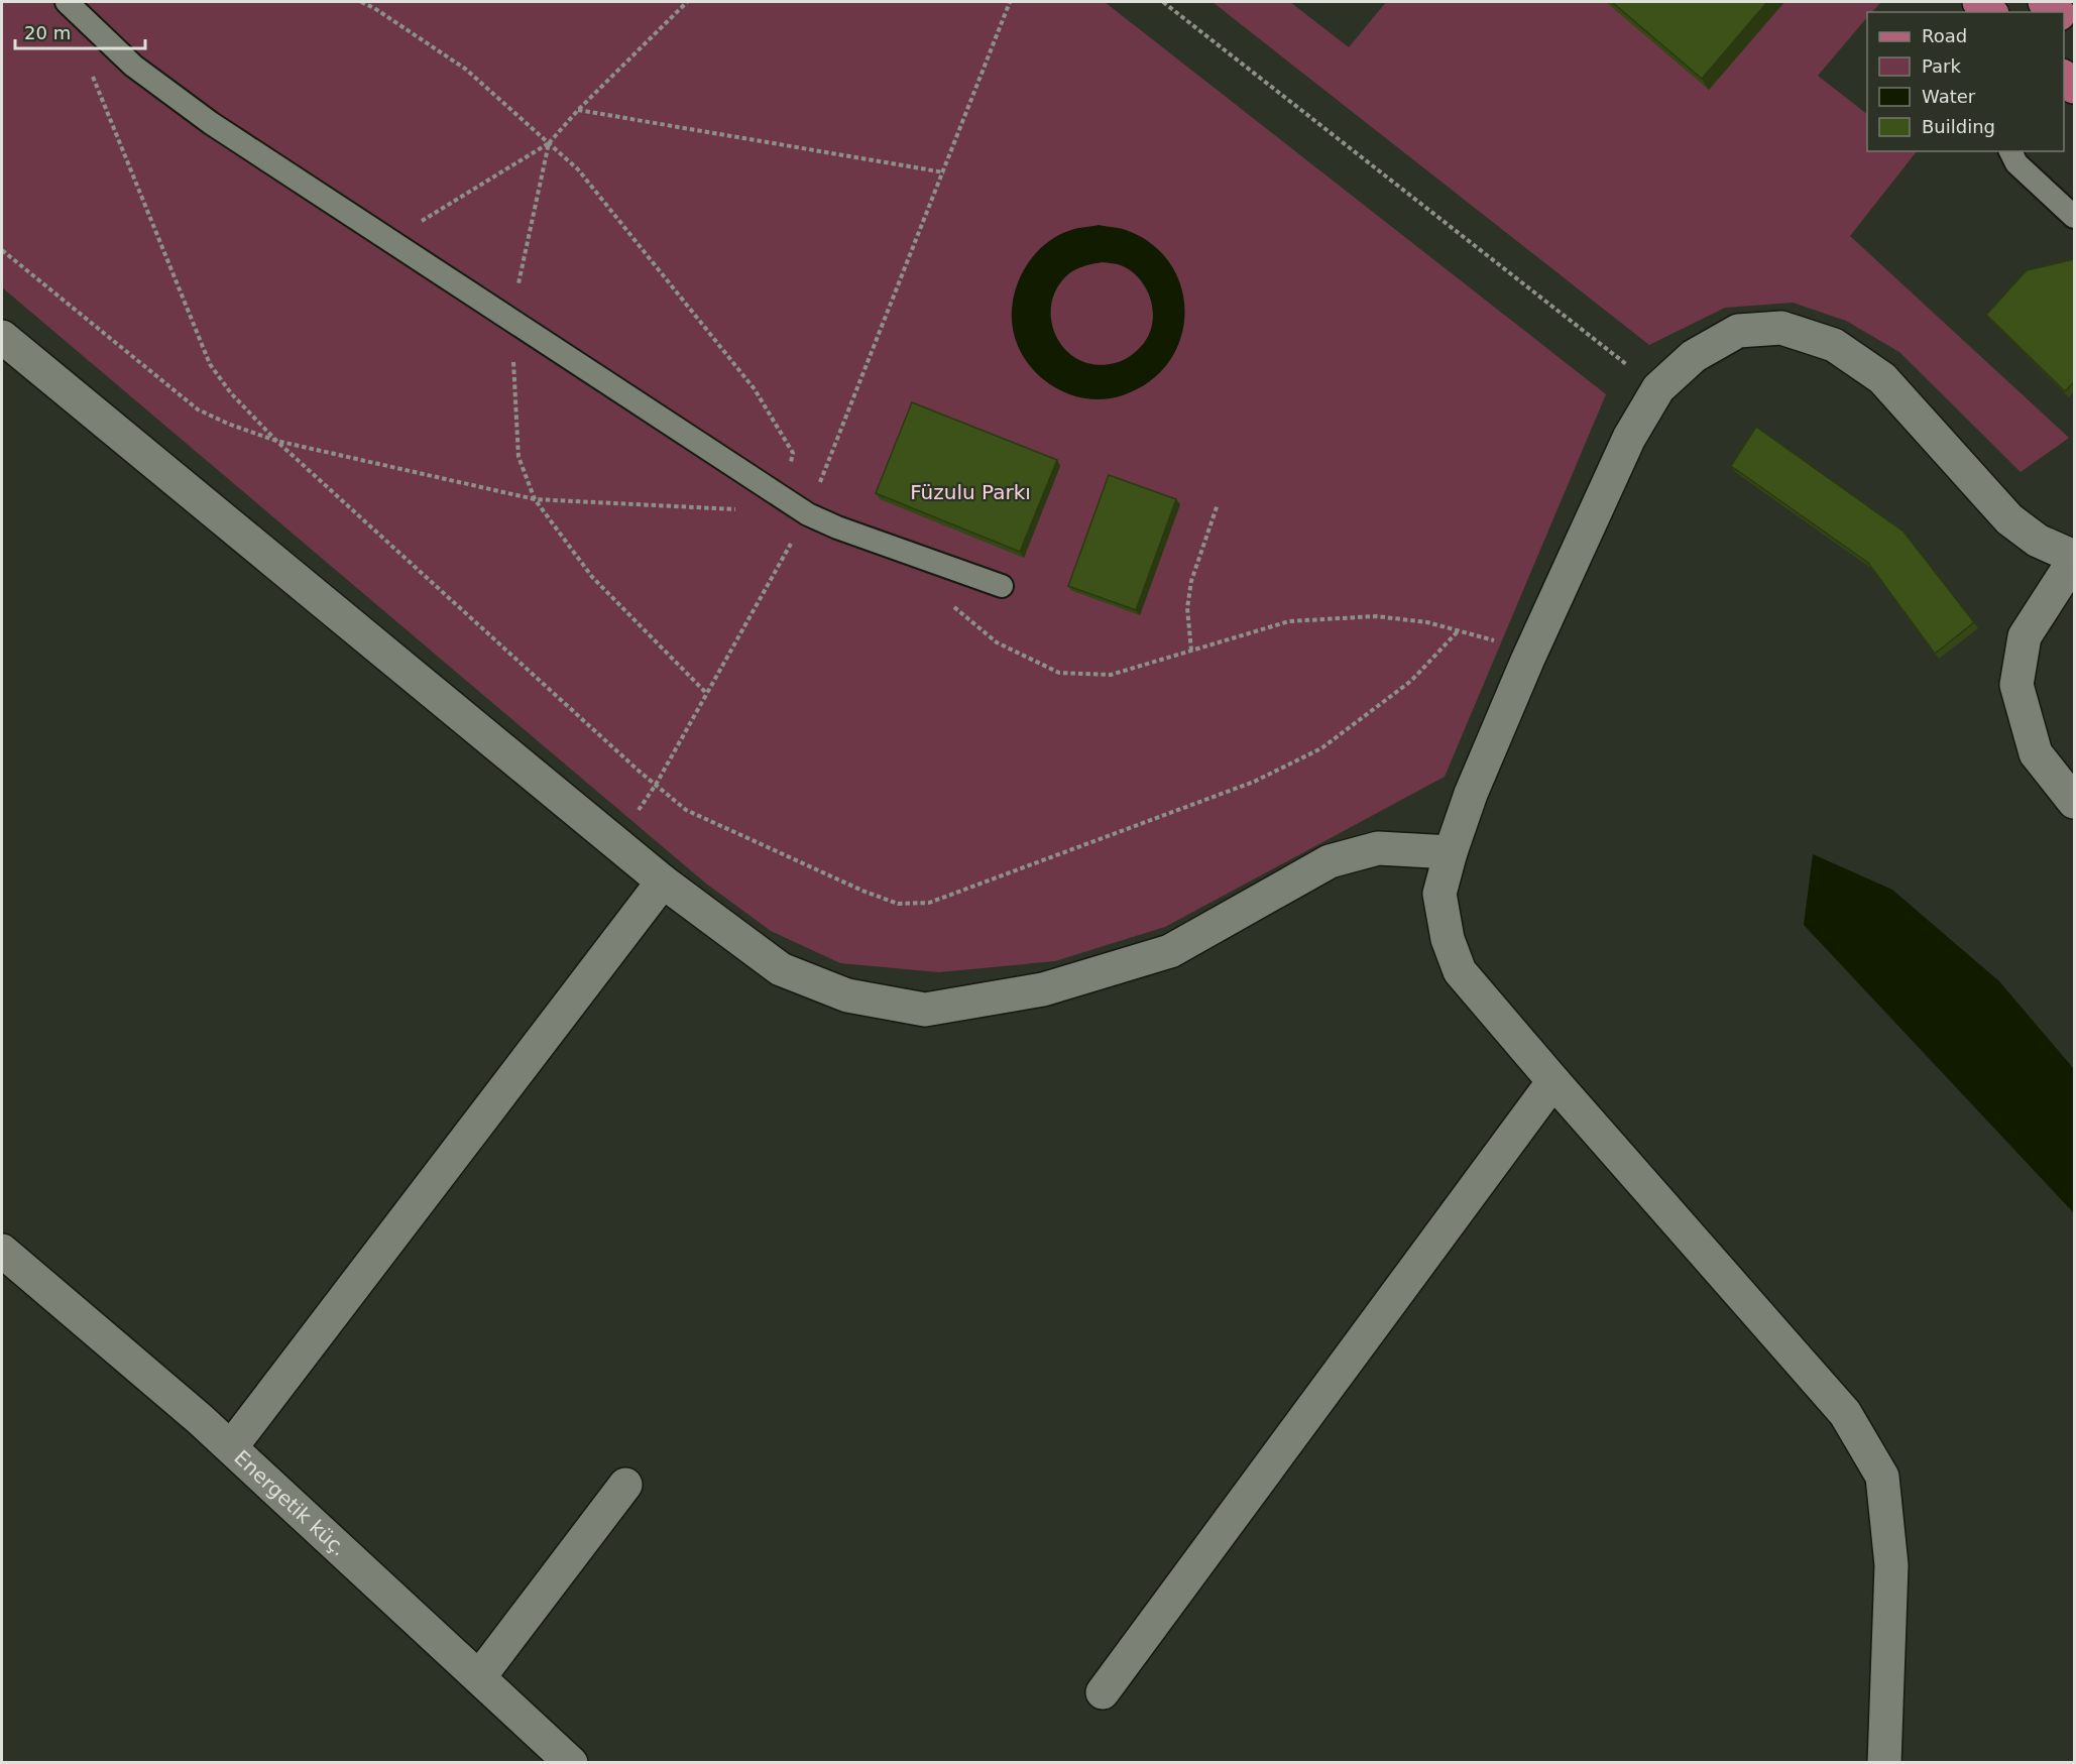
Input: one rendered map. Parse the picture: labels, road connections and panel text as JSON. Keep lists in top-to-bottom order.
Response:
{
  "streets": {
    "street": ["Energetik küç."]
  },
  "parks": ["Füzulu Parkı"],
  "legend": [
    "Road",
    "Park",
    "Water",
    "Building"
  ],
  "scale_bar": "20 m"
}
